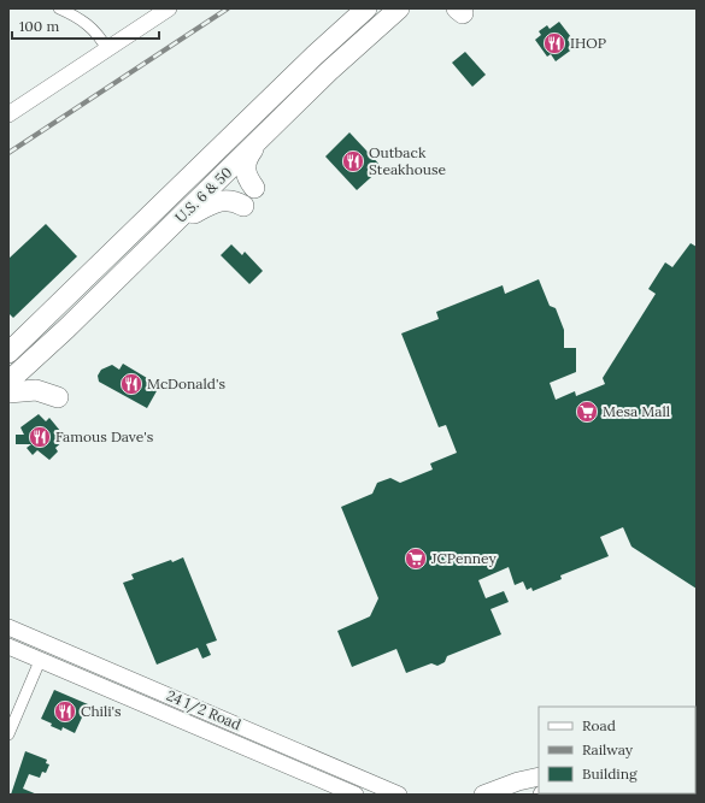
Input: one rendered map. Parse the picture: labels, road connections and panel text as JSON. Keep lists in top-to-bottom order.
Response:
{
  "streets": {
    "highway": ["U.S. 6 & 50"],
    "main road": ["24 1/2 Road"]
  },
  "places": {
    "restaurant": [
      "IHOP",
      "Outback Steakhouse",
      "McDonald's",
      "Famous Dave's",
      "Chili's"
    ],
    "supermarket": ["Mesa Mall", "JCPenney"]
  },
  "legend": ["Road", "Railway", "Building"],
  "scale_bar": "100 m"
}
